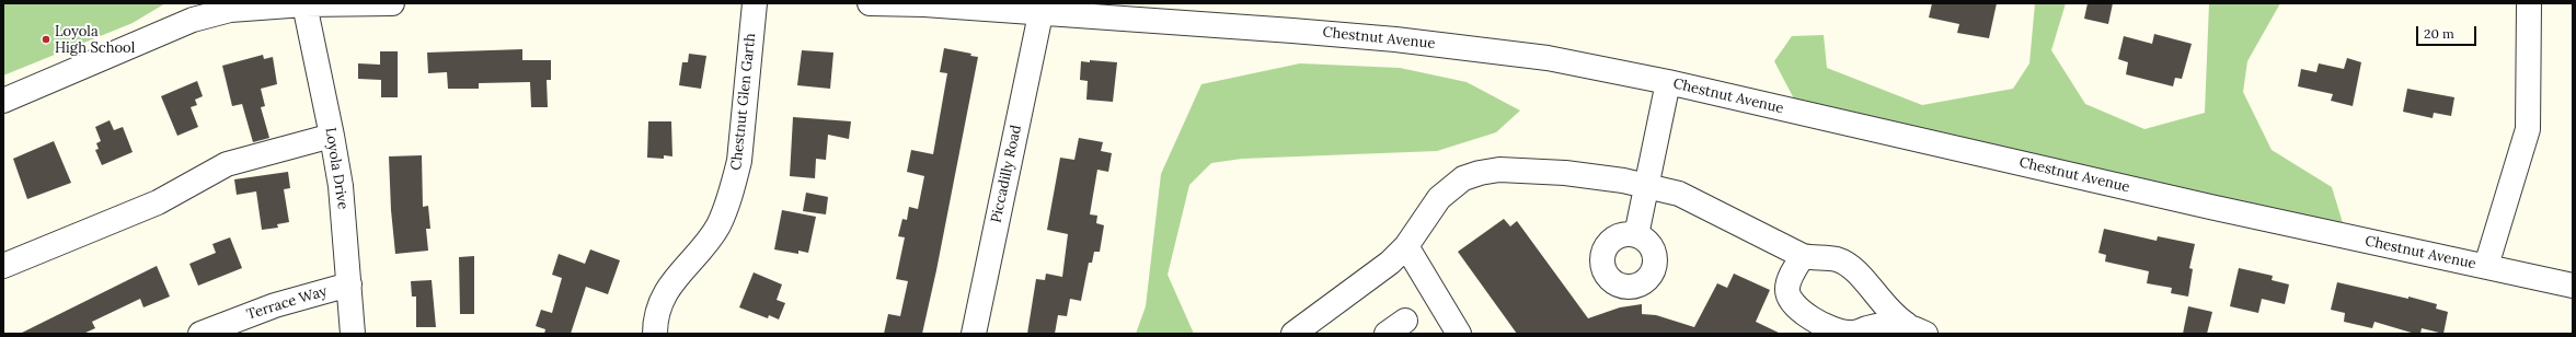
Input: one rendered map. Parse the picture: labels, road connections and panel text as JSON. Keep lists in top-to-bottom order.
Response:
{
  "streets": {
    "street": [
      "Chestnut Avenue",
      "Chestnut Glen Garth",
      "Loyola Drive",
      "Piccadilly Road",
      "Terrace Way"
    ]
  },
  "crossings": [
    ["Chestnut Avenue", "Piccadilly Road"],
    ["Loyola Drive", "Terrace Way"]
  ],
  "places": ["Loyola High School"],
  "scale_bar": "20 m"
}
